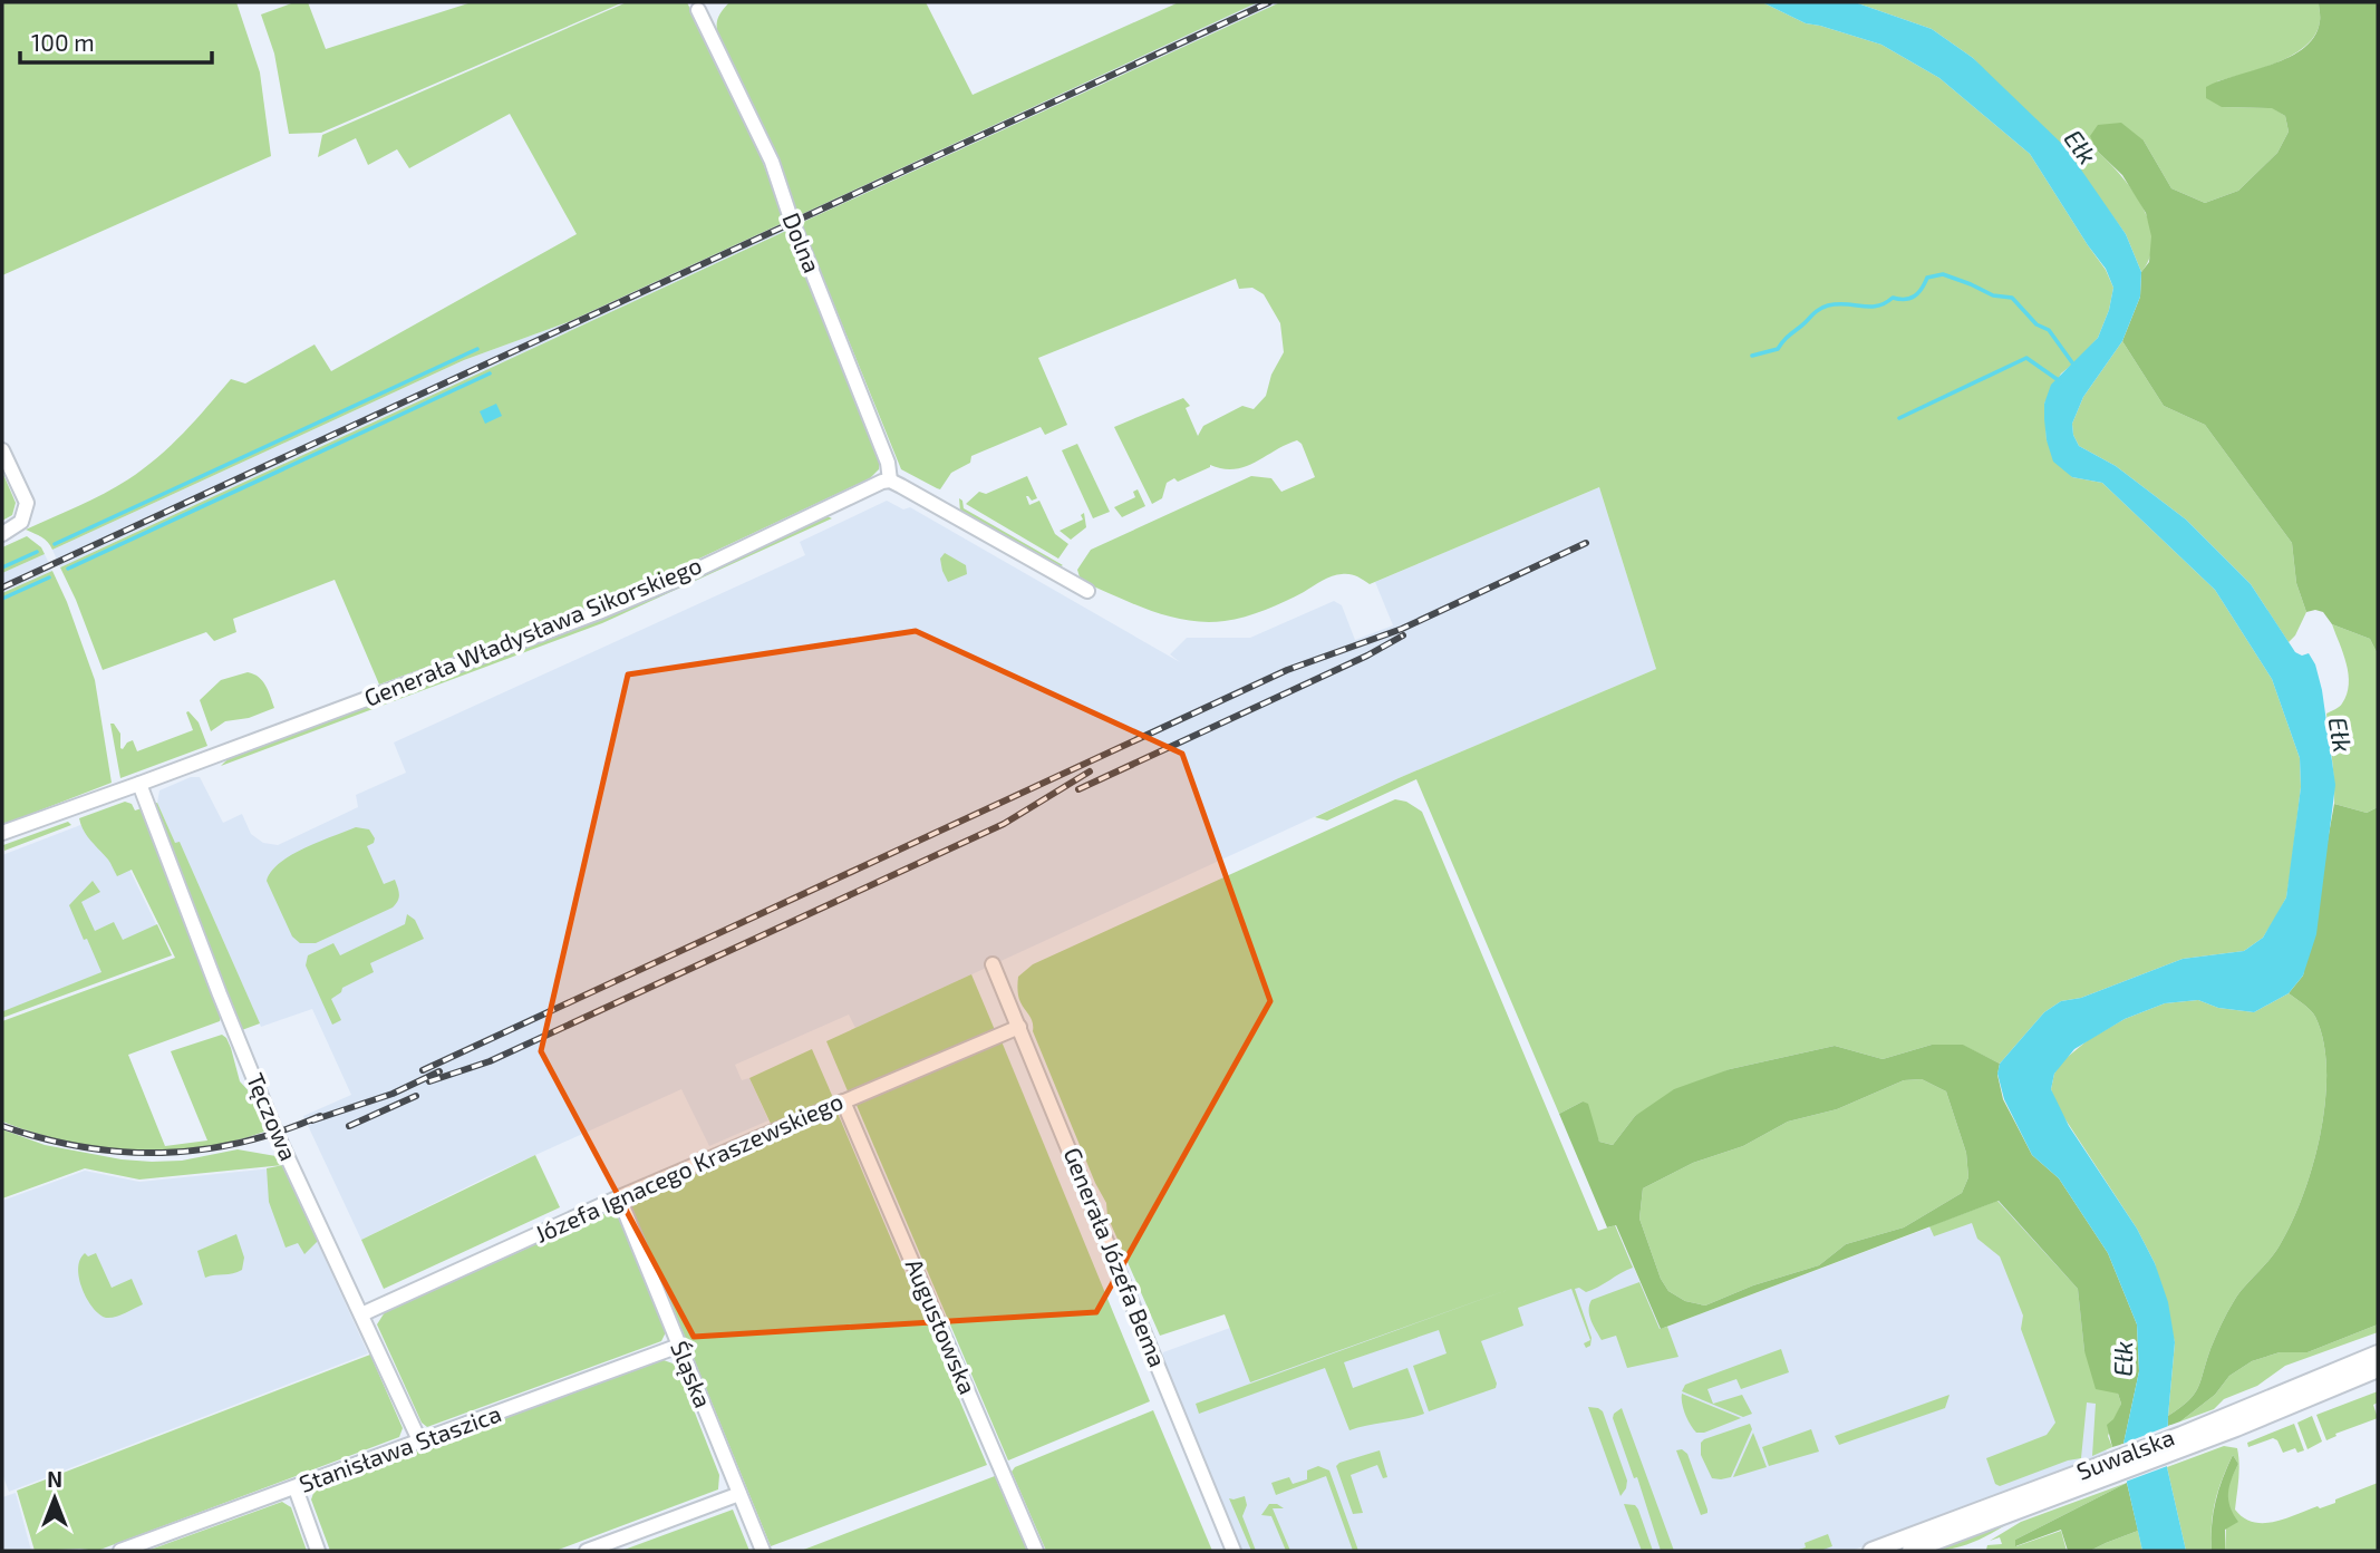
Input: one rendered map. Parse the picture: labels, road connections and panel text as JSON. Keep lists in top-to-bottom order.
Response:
{
  "streets": {
    "street": [
      "Dolna",
      "Generała Władysława Sikorskiego",
      "Tęczowa",
      "Józefa Ignacego Kraszewskiego",
      "Generała Józefa Bema",
      "Augustowska",
      "Śląska",
      "Stanisława Staszica",
      "Suwalska"
    ]
  },
  "crossings": [
    ["Dolna", "Generała Władysława Sikorskiego"],
    ["Generała Władysława Sikorskiego", "Tęczowa"],
    ["Tęczowa", "Józefa Ignacego Kraszewskiego"],
    ["Tęczowa", "Stanisława Staszica"],
    ["Józefa Ignacego Kraszewskiego", "Generała Józefa Bema"],
    ["Józefa Ignacego Kraszewskiego", "Augustowska"],
    ["Józefa Ignacego Kraszewskiego", "Śląska"],
    ["Śląska", "Stanisława Staszica"]
  ],
  "water": ["Ełk"],
  "scale_bar": "100 m",
  "north": "top"
}
